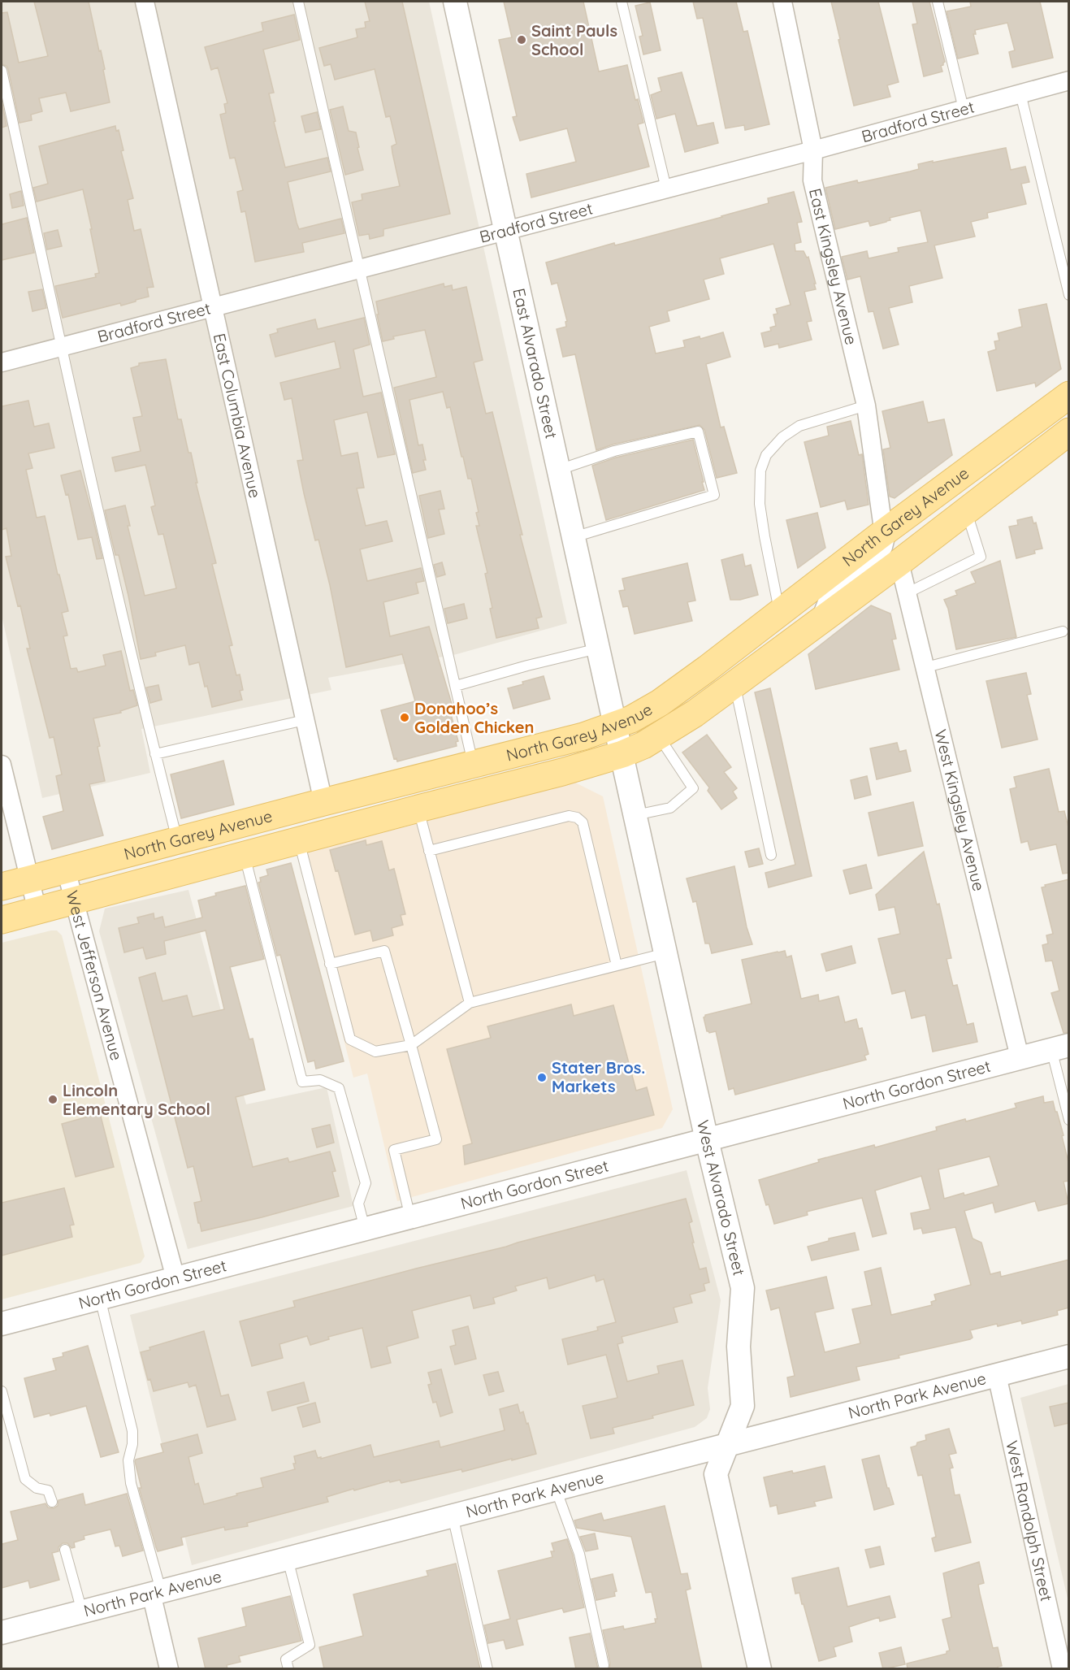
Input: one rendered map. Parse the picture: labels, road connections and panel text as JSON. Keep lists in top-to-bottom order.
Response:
{
  "streets": {
    "main road": ["North Garey Avenue"],
    "street": [
      "Bradford Street",
      "East Kingsley Avenue",
      "East Alvarado Street",
      "East Columbia Avenue",
      "West Kingsley Avenue",
      "West Jefferson Avenue",
      "North Gordon Street",
      "West Alvarado Street",
      "North Park Avenue",
      "West Randolph Street"
    ]
  },
  "crossings": [
    ["Bradford Street", "East Kingsley Avenue"],
    ["Bradford Street", "East Alvarado Street"],
    ["Bradford Street", "East Columbia Avenue"],
    ["East Kingsley Avenue", "North Garey Avenue"],
    ["East Alvarado Street", "North Garey Avenue"],
    ["East Alvarado Street", "West Alvarado Street"],
    ["East Columbia Avenue", "North Garey Avenue"],
    ["North Garey Avenue", "West Kingsley Avenue"],
    ["North Garey Avenue", "West Jefferson Avenue"],
    ["North Garey Avenue", "West Alvarado Street"],
    ["West Kingsley Avenue", "North Gordon Street"],
    ["West Jefferson Avenue", "North Gordon Street"],
    ["North Gordon Street", "West Alvarado Street"],
    ["West Alvarado Street", "North Park Avenue"],
    ["North Park Avenue", "West Randolph Street"]
  ],
  "places": [
    "Saint Pauls School",
    "Donahoo’s Golden Chicken",
    "Stater Bros. Markets",
    "Lincoln Elementary School"
  ]
}
